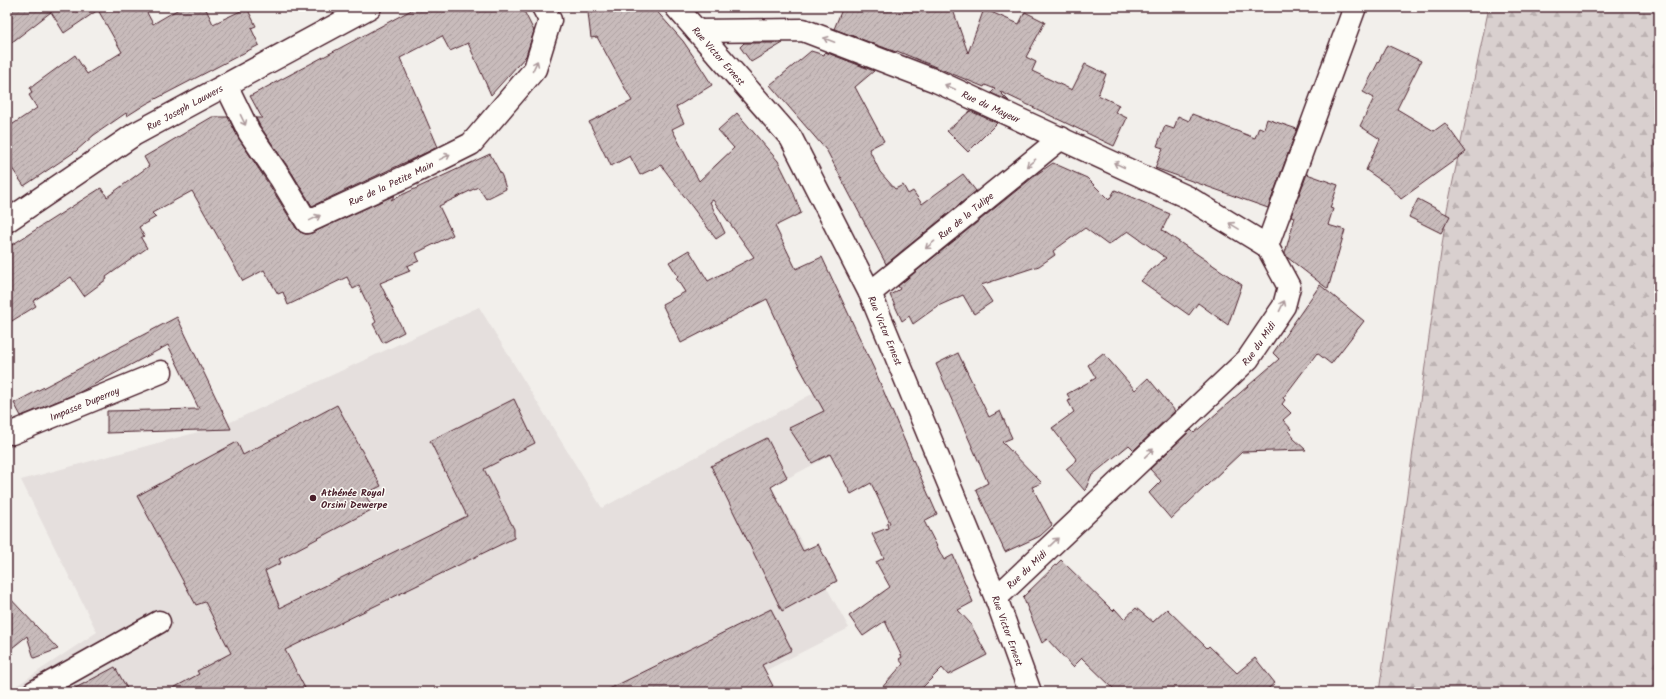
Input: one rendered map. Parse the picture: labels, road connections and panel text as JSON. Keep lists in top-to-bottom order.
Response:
{
  "streets": {
    "street": [
      "Rue Victor Ernest",
      "Rue du Mayeur",
      "Rue Joseph Lauwers",
      "Rue de la Petite Main",
      "Rue de la Tulipe",
      "Rue du Midi",
      "Impasse Duperroy"
    ]
  },
  "crossings": [
    ["Rue Victor Ernest", "Rue du Mayeur"],
    ["Rue Victor Ernest", "Rue de la Tulipe"],
    ["Rue Victor Ernest", "Rue du Midi"],
    ["Rue du Mayeur", "Rue de la Tulipe"],
    ["Rue du Mayeur", "Rue du Midi"],
    ["Rue Joseph Lauwers", "Rue de la Petite Main"]
  ],
  "one_way": ["Rue du Mayeur", "Rue de la Tulipe", "Rue du Midi"],
  "places": ["Athénée Royal Orsini Dewerpe"]
}
